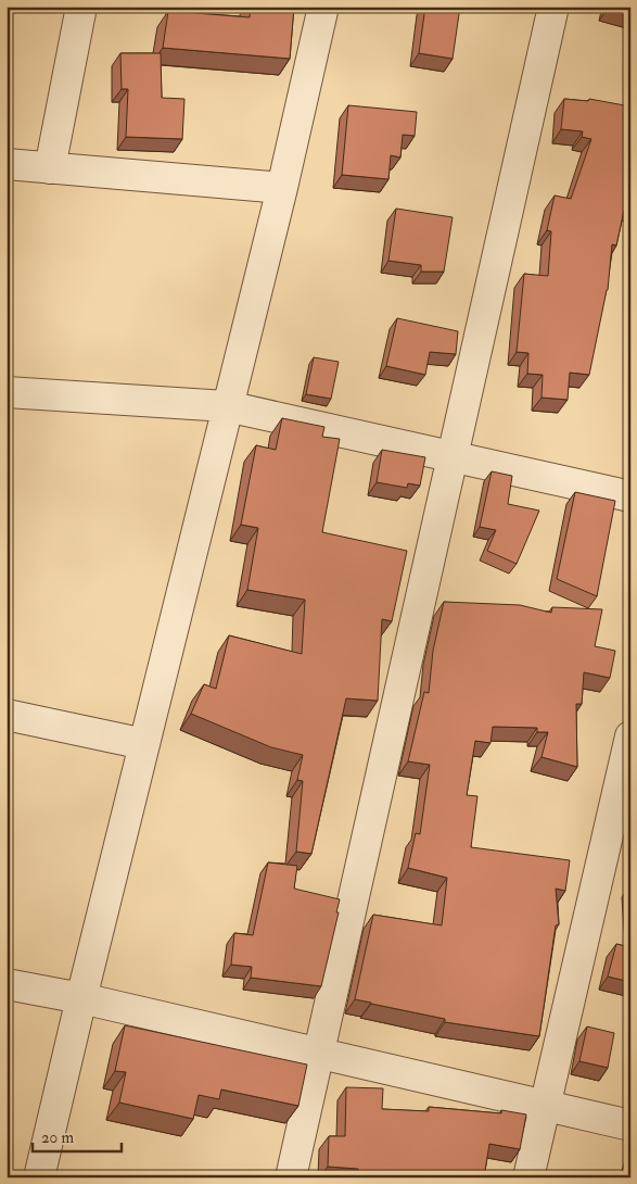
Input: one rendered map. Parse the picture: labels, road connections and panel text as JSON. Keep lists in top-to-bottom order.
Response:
{
  "scale_bar": "20 m"
}
